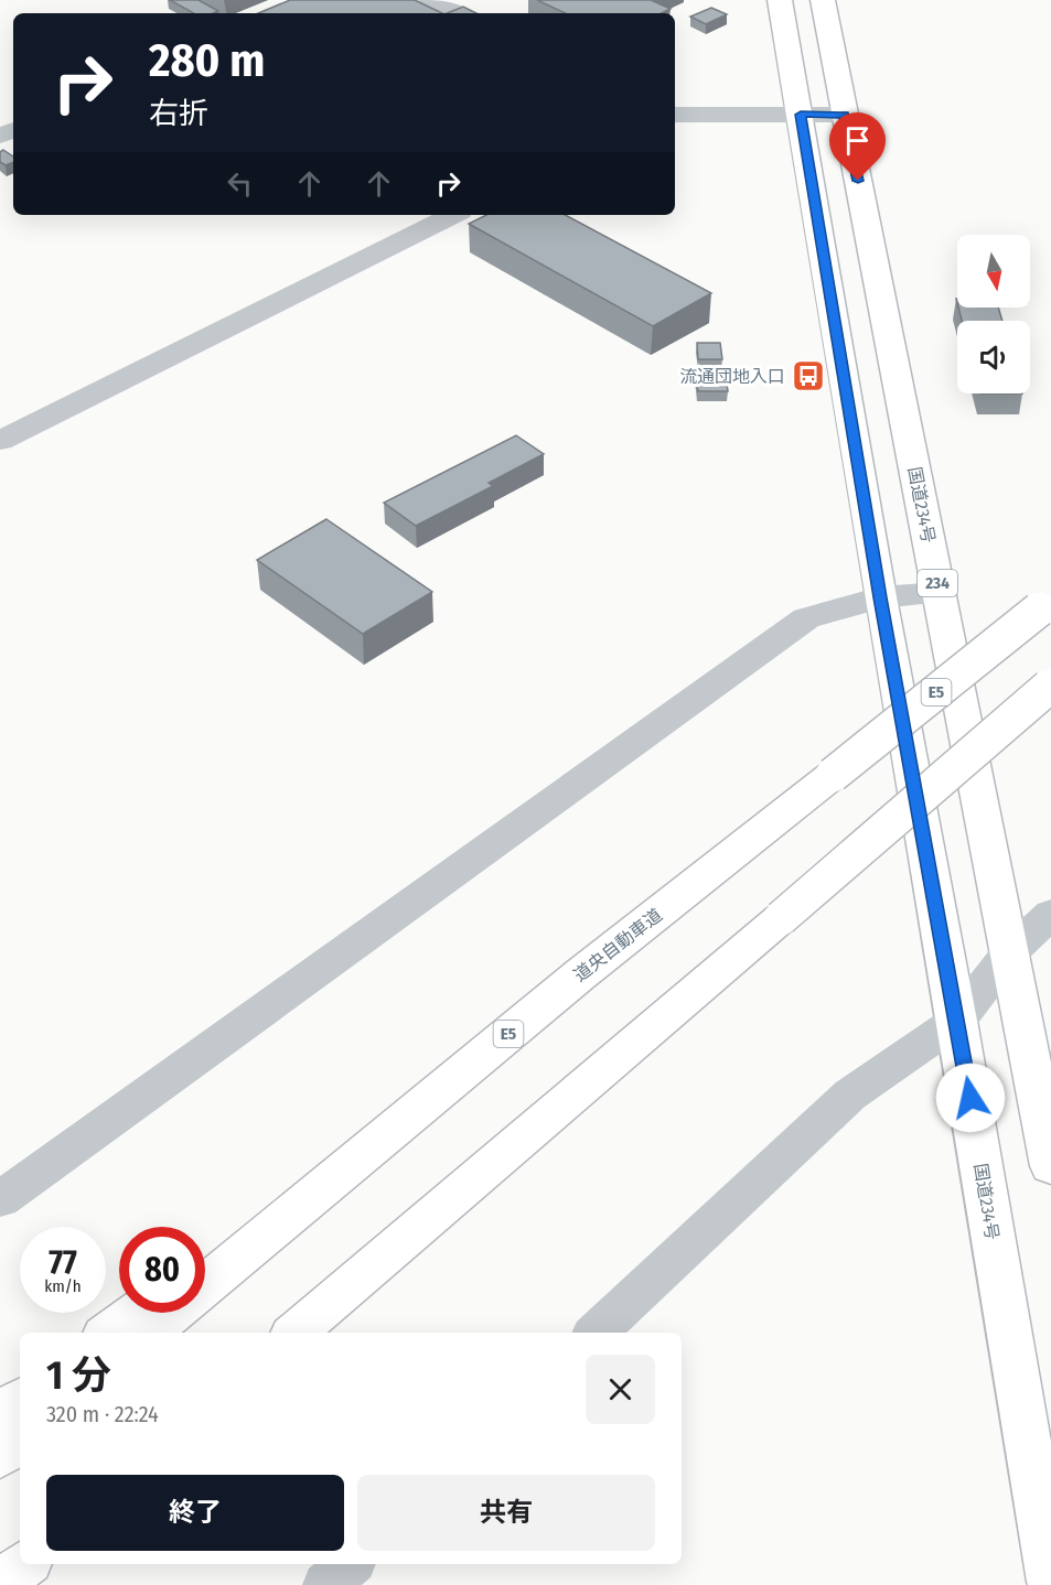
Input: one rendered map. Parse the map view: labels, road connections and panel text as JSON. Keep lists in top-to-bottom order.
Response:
{
  "streets": {
    "highway": [
      "国道234号",
      "234",
      "E5",
      "道央自動車道"
    ]
  },
  "places": {
    "bus stop": ["流通団地入口"]
  },
  "north": "bottom",
  "page": {
    "turn": ["280 m", "右折"],
    "speed": "77 km/h",
    "limit": "80",
    "heading": ["1 分", "320 m · 22:24"],
    "buttons": ["終了", "共有"]
  }
}
